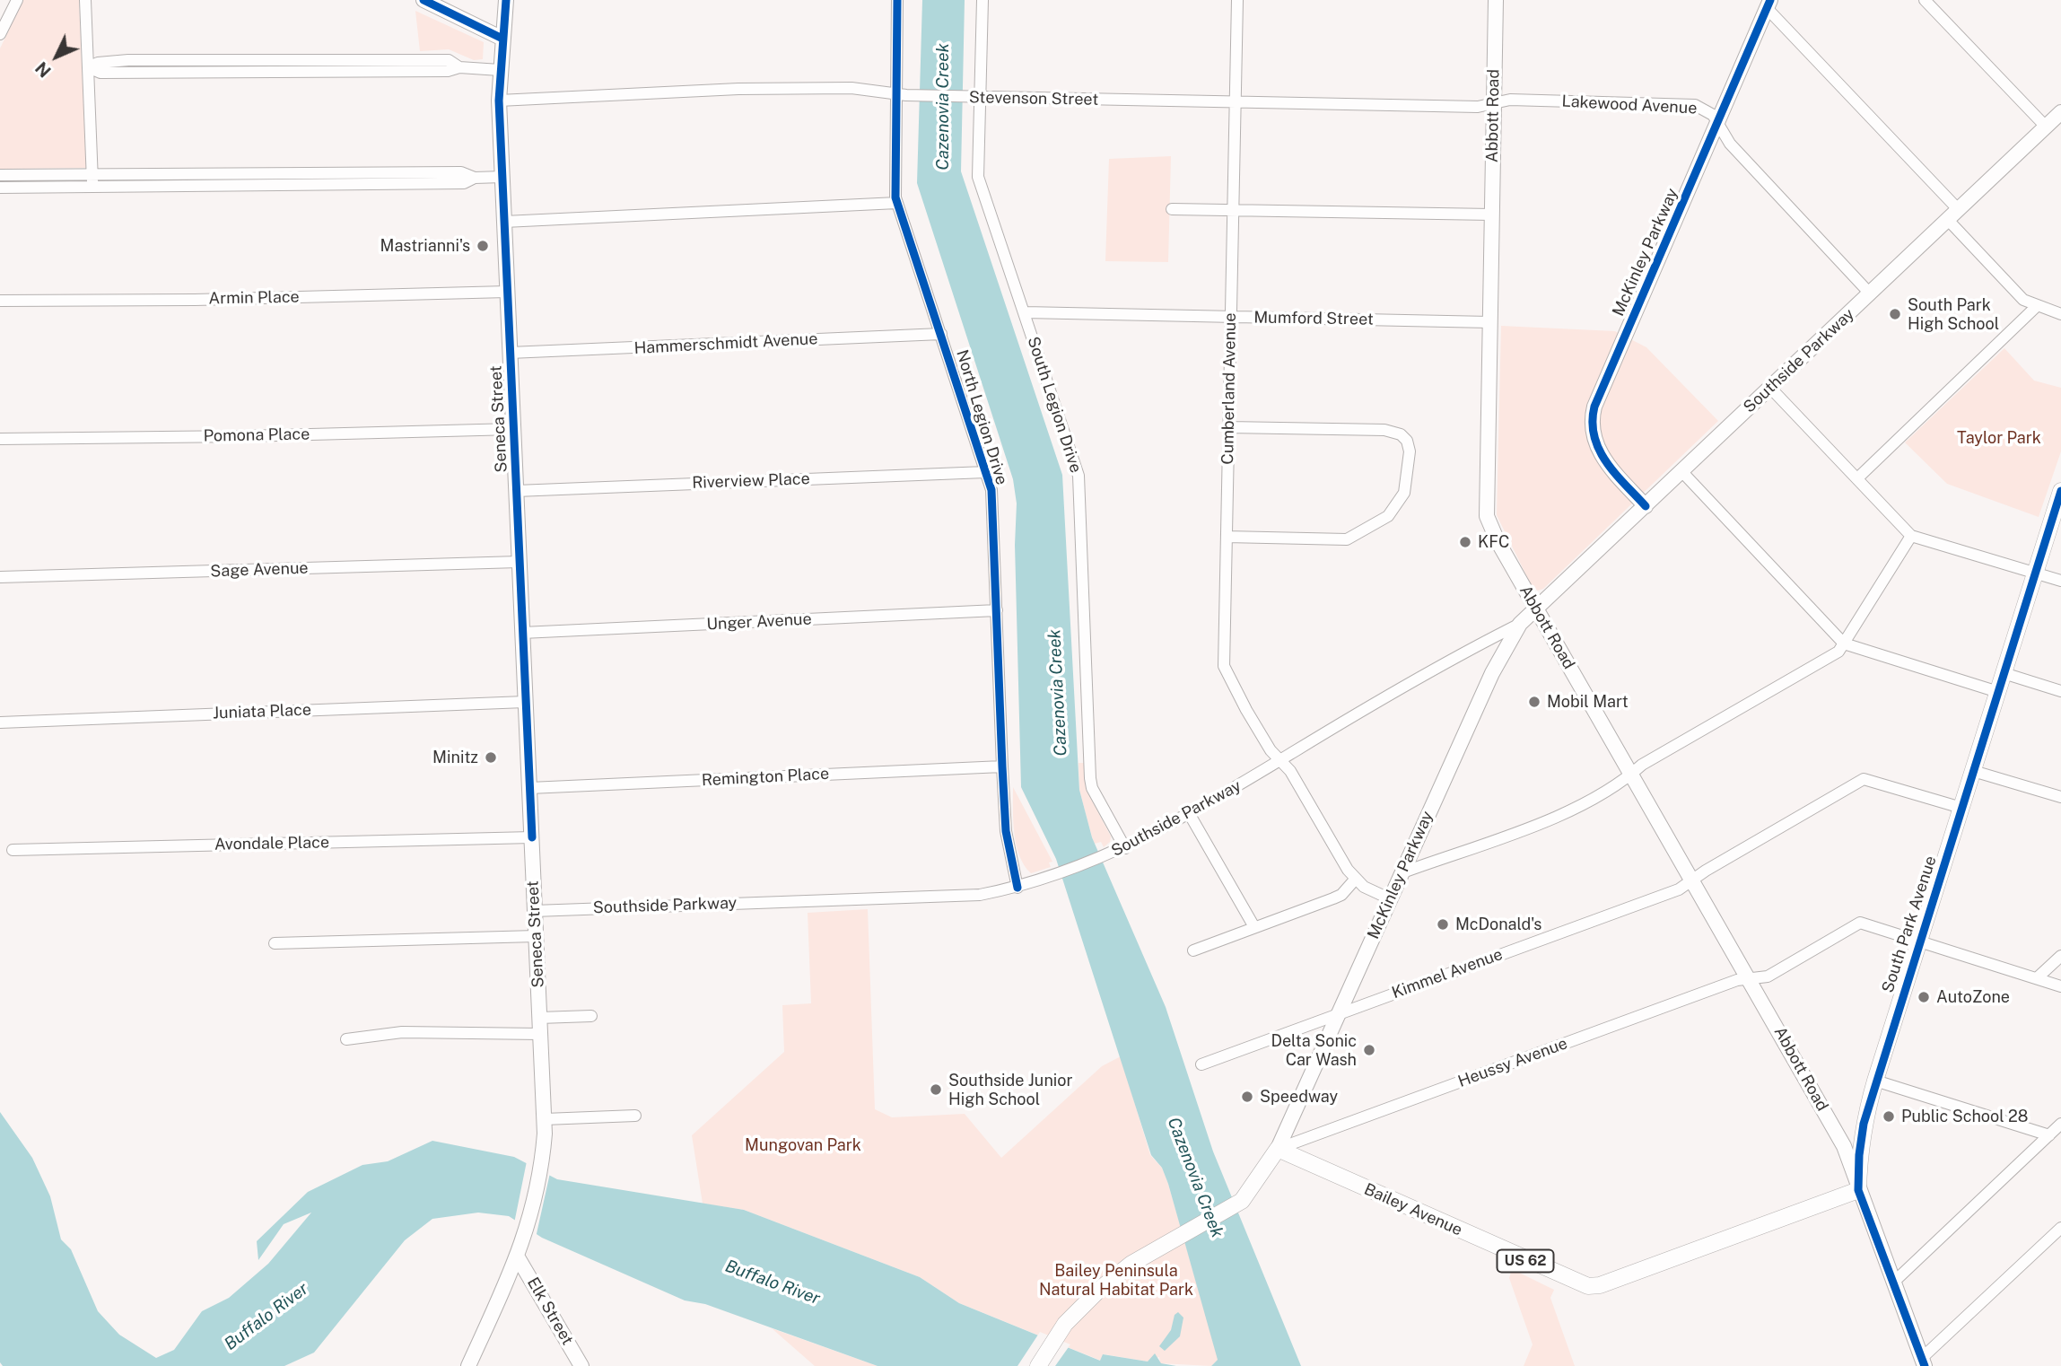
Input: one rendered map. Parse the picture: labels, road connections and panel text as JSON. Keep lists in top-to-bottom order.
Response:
{
  "streets": {
    "main road": ["South Park Avenue", "Bailey Avenue", "US 62"],
    "street": [
      "Stevenson Street",
      "Lakewood Avenue",
      "Abbott Road",
      "McKinley Parkway",
      "Armin Place",
      "Mumford Street",
      "Hammerschmidt Avenue",
      "Southside Parkway",
      "Cumberland Avenue",
      "South Legion Drive",
      "North Legion Drive",
      "Seneca Street",
      "Pomona Place",
      "Riverview Place",
      "Sage Avenue",
      "Unger Avenue",
      "Juniata Place",
      "Remington Place",
      "Avondale Place",
      "Kimmel Avenue",
      "Heussy Avenue",
      "Elk Street"
    ]
  },
  "crossings": [
    ["Stevenson Street", "Lakewood Avenue"],
    ["Stevenson Street", "Abbott Road"],
    ["Stevenson Street", "Cumberland Avenue"],
    ["Stevenson Street", "South Legion Drive"],
    ["Stevenson Street", "North Legion Drive"],
    ["Stevenson Street", "Seneca Street"],
    ["Lakewood Avenue", "Abbott Road"],
    ["Lakewood Avenue", "McKinley Parkway"],
    ["Lakewood Avenue", "Southside Parkway"],
    ["Abbott Road", "McKinley Parkway"],
    ["Abbott Road", "Mumford Street"],
    ["Abbott Road", "Southside Parkway"],
    ["Abbott Road", "South Park Avenue"],
    ["Abbott Road", "Kimmel Avenue"],
    ["Abbott Road", "Heussy Avenue"],
    ["Abbott Road", "Bailey Avenue"],
    ["McKinley Parkway", "Southside Parkway"],
    ["McKinley Parkway", "Kimmel Avenue"],
    ["McKinley Parkway", "Heussy Avenue"],
    ["McKinley Parkway", "Bailey Avenue"],
    ["Armin Place", "Seneca Street"],
    ["Mumford Street", "Cumberland Avenue"],
    ["Mumford Street", "South Legion Drive"],
    ["Hammerschmidt Avenue", "North Legion Drive"],
    ["Hammerschmidt Avenue", "Seneca Street"],
    ["Southside Parkway", "Cumberland Avenue"],
    ["Southside Parkway", "South Legion Drive"],
    ["Southside Parkway", "North Legion Drive"],
    ["Southside Parkway", "Seneca Street"],
    ["North Legion Drive", "Riverview Place"],
    ["North Legion Drive", "Unger Avenue"],
    ["North Legion Drive", "Remington Place"],
    ["Seneca Street", "Pomona Place"],
    ["Seneca Street", "Riverview Place"],
    ["Seneca Street", "Sage Avenue"],
    ["Seneca Street", "Unger Avenue"],
    ["Seneca Street", "Juniata Place"],
    ["Seneca Street", "Remington Place"],
    ["Seneca Street", "Avondale Place"],
    ["Seneca Street", "Elk Street"],
    ["South Park Avenue", "Kimmel Avenue"],
    ["South Park Avenue", "Heussy Avenue"],
    ["South Park Avenue", "Bailey Avenue"],
    ["Heussy Avenue", "Bailey Avenue"]
  ],
  "water": ["Cazenovia Creek", "Buffalo River"],
  "parks": ["Taylor Park", "Mungovan Park", "Bailey Peninsula Natural Habitat Park"],
  "places": [
    "Mastrianni's",
    "South Park High School",
    "KFC",
    "Mobil Mart",
    "Minitz",
    "McDonald's",
    "AutoZone",
    "Delta Sonic Car Wash",
    "Southside Junior High School",
    "Speedway",
    "Public School 28"
  ],
  "north": "bottom left"
}
